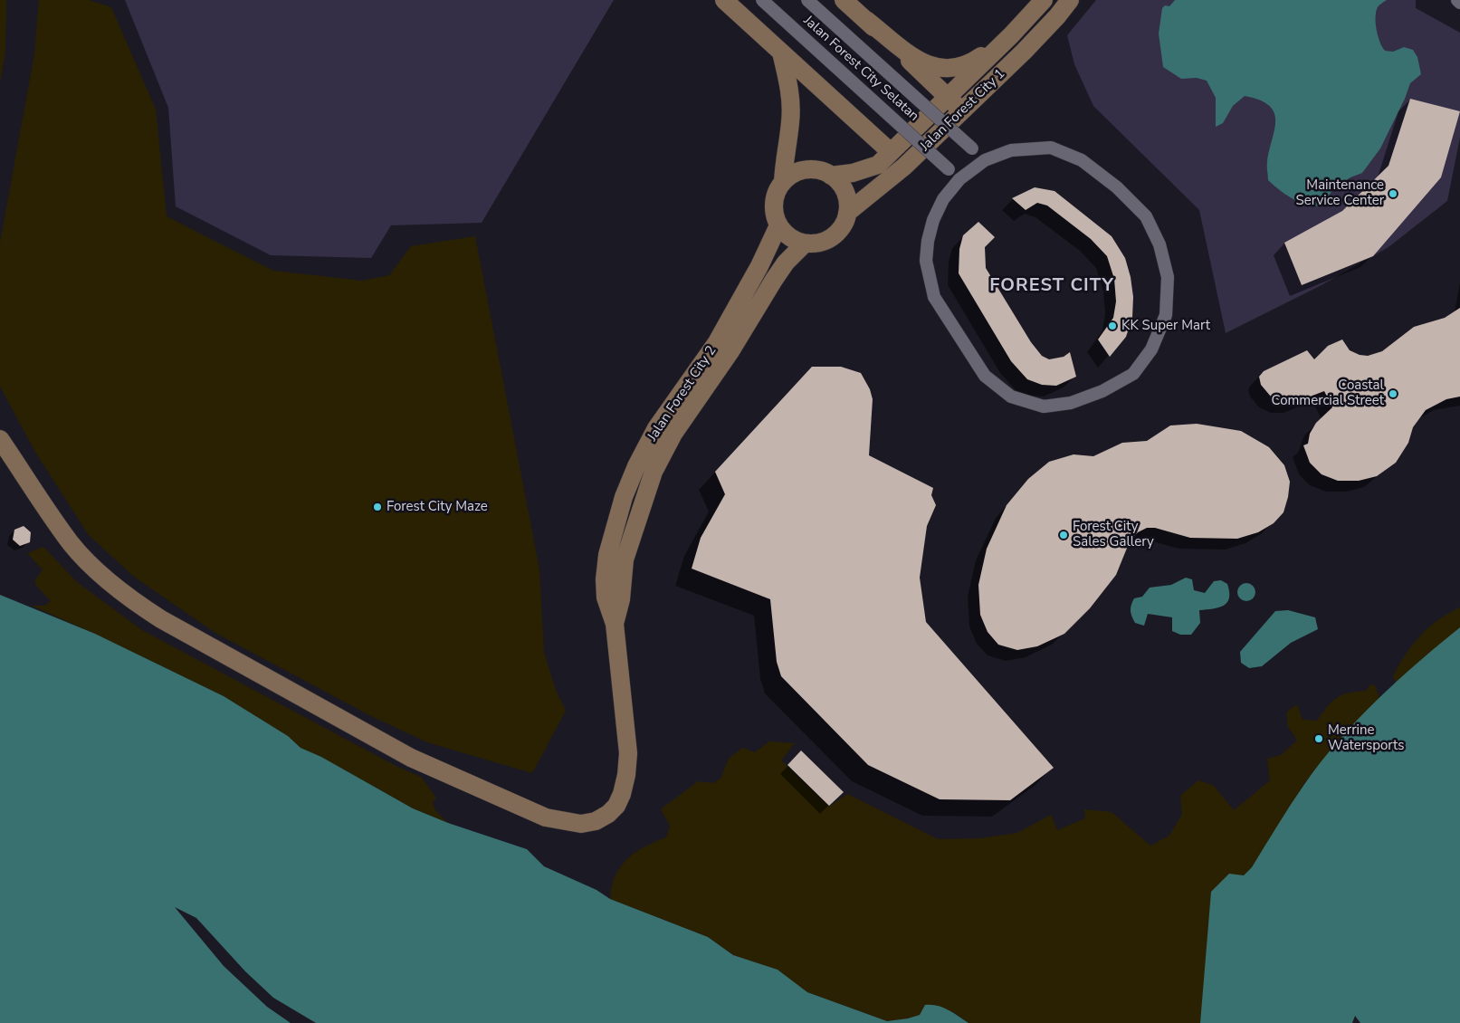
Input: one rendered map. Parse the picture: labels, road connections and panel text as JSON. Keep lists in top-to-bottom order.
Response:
{
  "streets": {
    "street": ["Jalan Forest City Selatan", "Jalan Forest City 1", "Jalan Forest City 2"]
  },
  "crossings": [
    ["Jalan Forest City 1", "Jalan Forest City 2"]
  ],
  "districts": ["FOREST CITY"],
  "places": [
    "Maintenance Service Center",
    "KK Super Mart",
    "Coastal Commercial Street",
    "Forest City Maze",
    "Forest City Sales Gallery",
    "Merrine Watersports"
  ]
}
